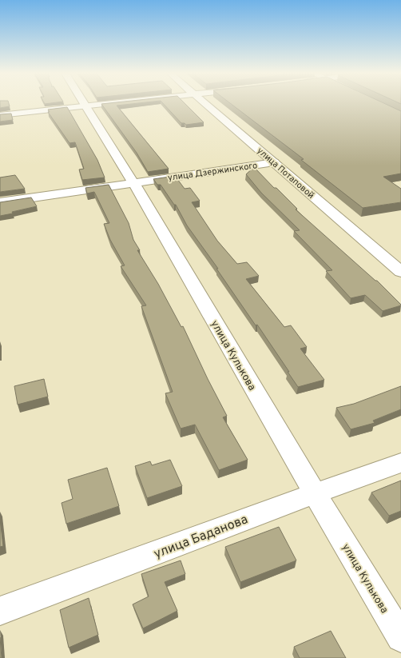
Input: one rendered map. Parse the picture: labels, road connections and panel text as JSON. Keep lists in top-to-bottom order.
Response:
{
  "streets": {
    "street": [
      "улица Дзержинского",
      "улица Потаповой",
      "улица Кулькова",
      "улица Баданова"
    ]
  },
  "crossings": [
    ["улица Дзержинского", "улица Потаповой"],
    ["улица Дзержинского", "улица Кулькова"],
    ["улица Кулькова", "улица Баданова"]
  ]
}
